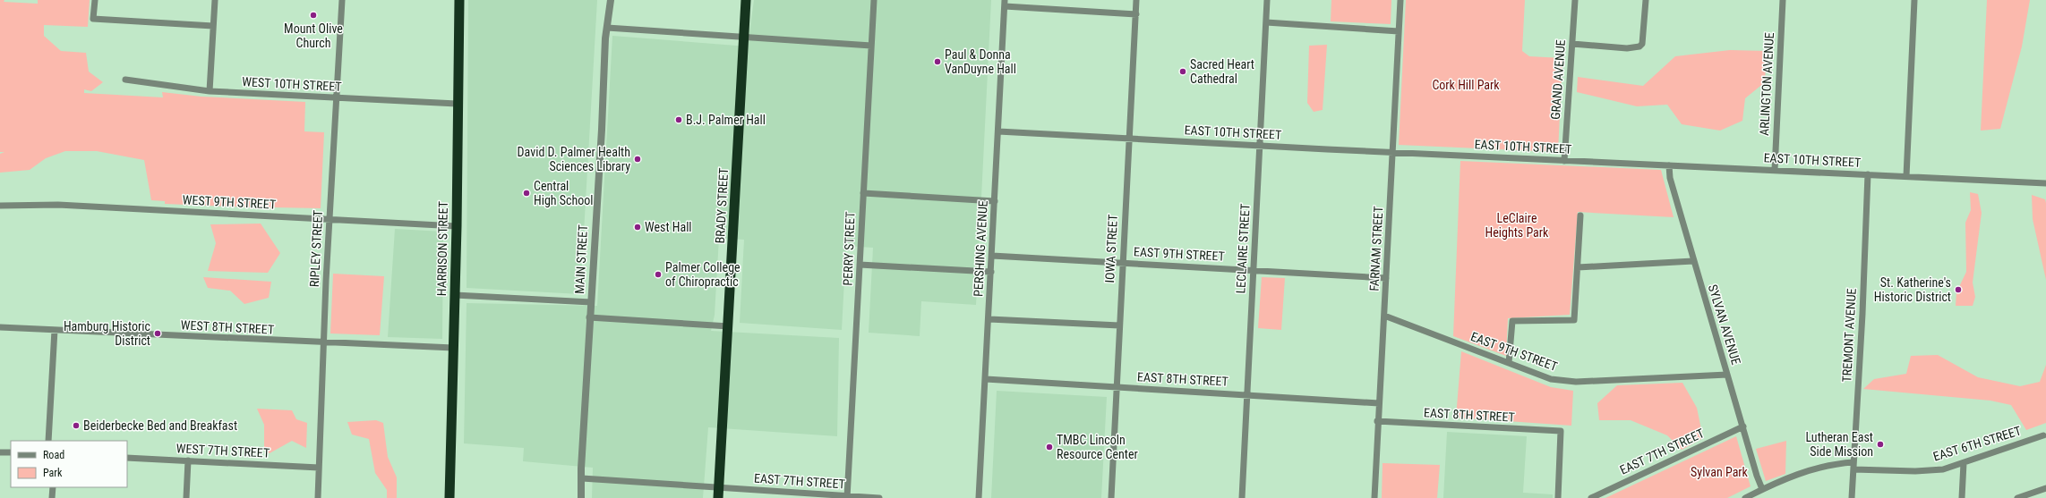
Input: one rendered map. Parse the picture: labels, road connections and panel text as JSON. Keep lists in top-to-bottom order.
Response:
{
  "streets": {
    "highway": ["BRADY STREET", "HARRISON STREET"],
    "street": [
      "GRAND AVENUE",
      "WEST 10TH STREET",
      "ARLINGTON AVENUE",
      "EAST 10TH STREET",
      "WEST 9TH STREET",
      "RIPLEY STREET",
      "PERRY STREET",
      "PERSHING AVENUE",
      "IOWA STREET",
      "LECLAIRE STREET",
      "FARNAM STREET",
      "EAST 9TH STREET",
      "MAIN STREET",
      "SYLVAN AVENUE",
      "WEST 8TH STREET",
      "TREMONT AVENUE",
      "EAST 8TH STREET",
      "EAST 6TH STREET",
      "WEST 7TH STREET",
      "EAST 7TH STREET"
    ]
  },
  "crossings": [
    ["GRAND AVENUE", "EAST 10TH STREET"],
    ["WEST 10TH STREET", "RIPLEY STREET"],
    ["WEST 10TH STREET", "HARRISON STREET"],
    ["ARLINGTON AVENUE", "EAST 10TH STREET"],
    ["EAST 10TH STREET", "PERSHING AVENUE"],
    ["EAST 10TH STREET", "IOWA STREET"],
    ["EAST 10TH STREET", "LECLAIRE STREET"],
    ["EAST 10TH STREET", "FARNAM STREET"],
    ["EAST 10TH STREET", "SYLVAN AVENUE"],
    ["EAST 10TH STREET", "TREMONT AVENUE"],
    ["WEST 9TH STREET", "RIPLEY STREET"],
    ["WEST 9TH STREET", "HARRISON STREET"],
    ["BRADY STREET", "EAST 7TH STREET"],
    ["RIPLEY STREET", "WEST 8TH STREET"],
    ["RIPLEY STREET", "WEST 7TH STREET"],
    ["HARRISON STREET", "WEST 8TH STREET"],
    ["PERRY STREET", "EAST 7TH STREET"],
    ["PERSHING AVENUE", "EAST 9TH STREET"],
    ["PERSHING AVENUE", "EAST 8TH STREET"],
    ["IOWA STREET", "EAST 9TH STREET"],
    ["IOWA STREET", "EAST 8TH STREET"],
    ["LECLAIRE STREET", "EAST 9TH STREET"],
    ["LECLAIRE STREET", "EAST 8TH STREET"],
    ["FARNAM STREET", "EAST 9TH STREET"],
    ["FARNAM STREET", "EAST 8TH STREET"],
    ["EAST 9TH STREET", "SYLVAN AVENUE"],
    ["SYLVAN AVENUE", "EAST 6TH STREET"],
    ["SYLVAN AVENUE", "EAST 7TH STREET"],
    ["TREMONT AVENUE", "EAST 6TH STREET"]
  ],
  "parks": ["Cork Hill Park", "LeClaire Heights Park", "Sylvan Park"],
  "places": [
    "Mount Olive Church",
    "Paul & Donna VanDuyne Hall",
    "Sacred Heart Cathedral",
    "B.J. Palmer Hall",
    "David D. Palmer Health Sciences Library",
    "Central High School",
    "West Hall",
    "Palmer College of Chiropractic",
    "St. Katherine's Historic District",
    "Hamburg Historic District",
    "Beiderbecke Bed and Breakfast",
    "Lutheran East Side Mission",
    "TMBC Lincoln Resource Center"
  ],
  "legend": ["Road", "Park"]
}
